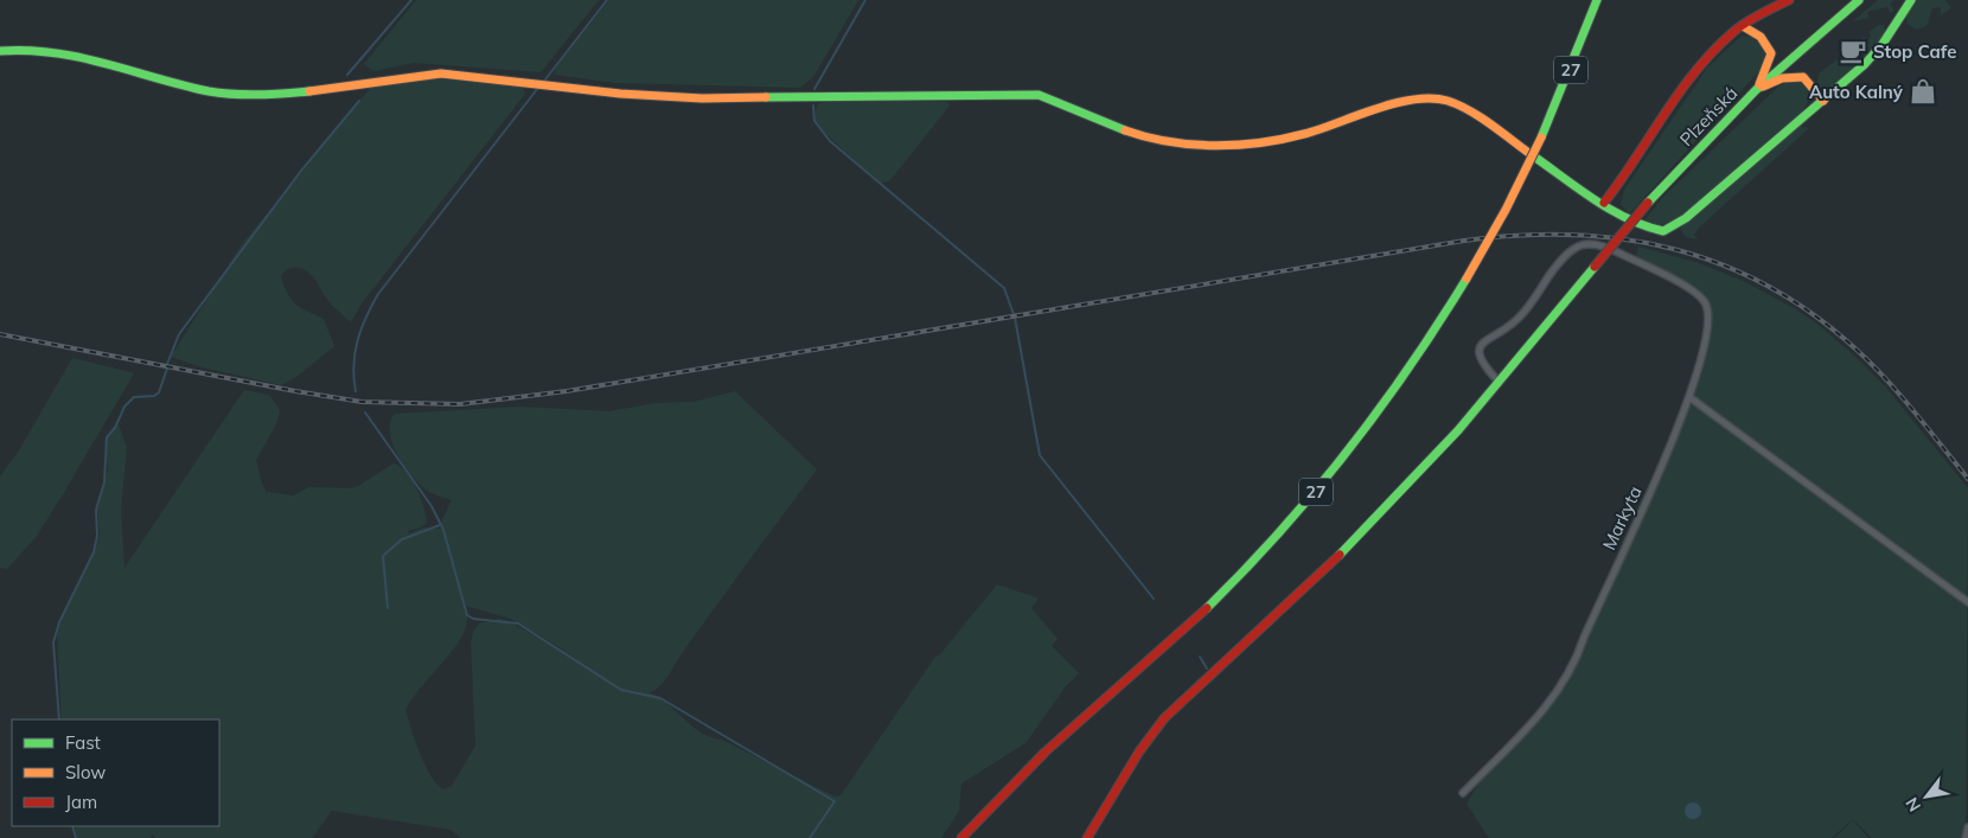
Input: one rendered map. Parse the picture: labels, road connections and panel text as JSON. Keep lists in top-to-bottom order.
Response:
{
  "streets": {
    "main road": ["27", "Plzeňská"],
    "street": ["Markyta"]
  },
  "crossings": [
    ["Plzeňská", "Markyta"]
  ],
  "places": {
    "cafe": ["Stop Cafe"],
    "shop": ["Auto Kalný"]
  },
  "legend": ["Fast", "Slow", "Jam"],
  "north": "bottom left"
}
